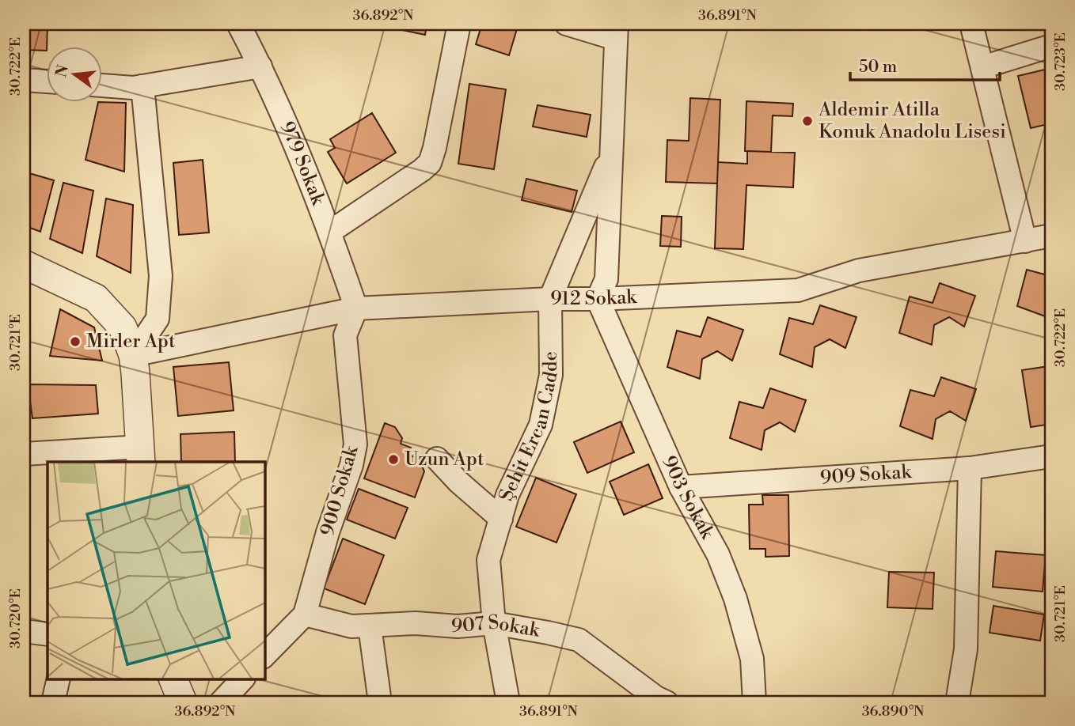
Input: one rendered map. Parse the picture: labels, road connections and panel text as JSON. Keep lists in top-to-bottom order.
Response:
{
  "streets": {
    "street": [
      "979 Sokak",
      "912 Sokak",
      "Şehit Ercan Cadde",
      "909 Sokak",
      "900 Sokak",
      "903 Sokak",
      "907 Sokak"
    ]
  },
  "crossings": [
    ["979 Sokak", "912 Sokak"],
    ["979 Sokak", "900 Sokak"],
    ["912 Sokak", "Şehit Ercan Cadde"],
    ["912 Sokak", "900 Sokak"],
    ["912 Sokak", "903 Sokak"],
    ["Şehit Ercan Cadde", "903 Sokak"],
    ["Şehit Ercan Cadde", "907 Sokak"],
    ["909 Sokak", "903 Sokak"],
    ["900 Sokak", "907 Sokak"]
  ],
  "places": ["Aldemir Atilla Konuk Anadolu Lisesi", "Mirler Apt", "Uzun Apt"],
  "scale_bar": "50 m",
  "north": "left",
  "coordinates": [
    "36.892°N",
    "36.891°N",
    "30.723°E",
    "30.722°E",
    "30.721°E",
    "30.720°E",
    "36.890°N"
  ]
}
